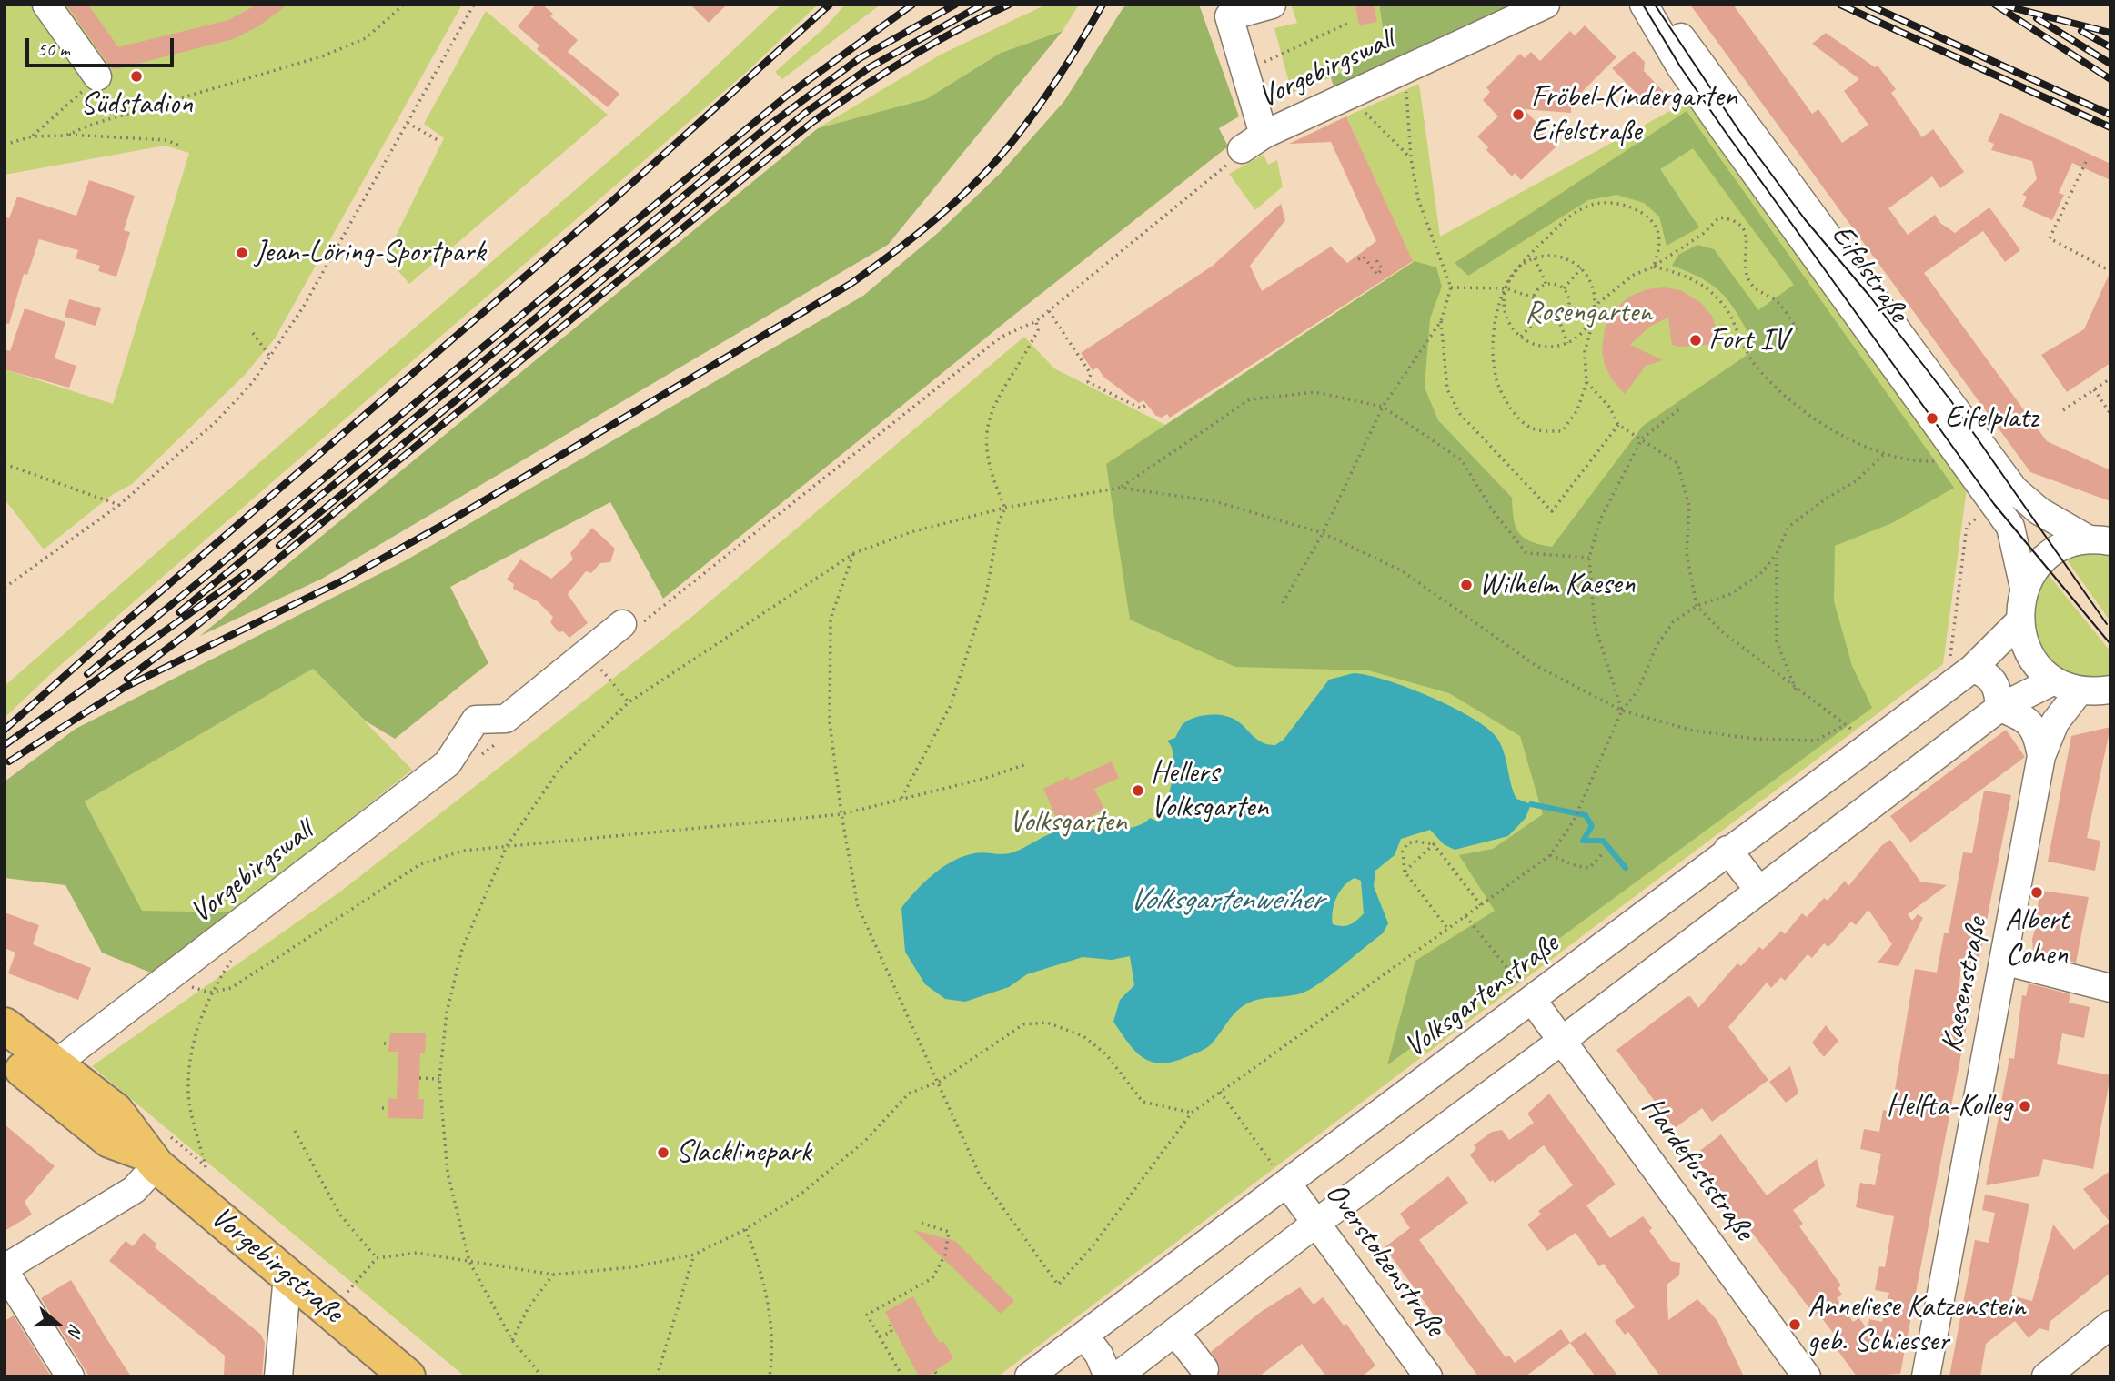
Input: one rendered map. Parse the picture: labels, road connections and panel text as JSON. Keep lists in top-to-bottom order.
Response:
{
  "streets": {
    "main road": ["Vorgebirgstraße"],
    "street": [
      "Vorgebirgswall",
      "Eifelstraße",
      "Kaesenstraße",
      "Volksgartenstraße",
      "Hardefuststraße",
      "Overstolzenstraße"
    ]
  },
  "crossings": [
    ["Vorgebirgswall", "Vorgebirgstraße"],
    ["Volksgartenstraße", "Hardefuststraße"],
    ["Volksgartenstraße", "Overstolzenstraße"]
  ],
  "water": ["Volksgartenweiher"],
  "parks": ["Rosengarten", "Volksgarten"],
  "places": [
    "Südstadion",
    "Fröbel-Kindergarten Eifelstraße",
    "Jean-Löring-Sportpark",
    "Fort IV",
    "Eifelplatz",
    "Wilhelm Kaesen",
    "Hellers Volksgarten",
    "Albert Cohen",
    "Helfta-Kolleg",
    "Slacklinepark",
    "Anneliese Katzenstein geb. Schiesser"
  ],
  "scale_bar": "50 m",
  "north": "right"
}
